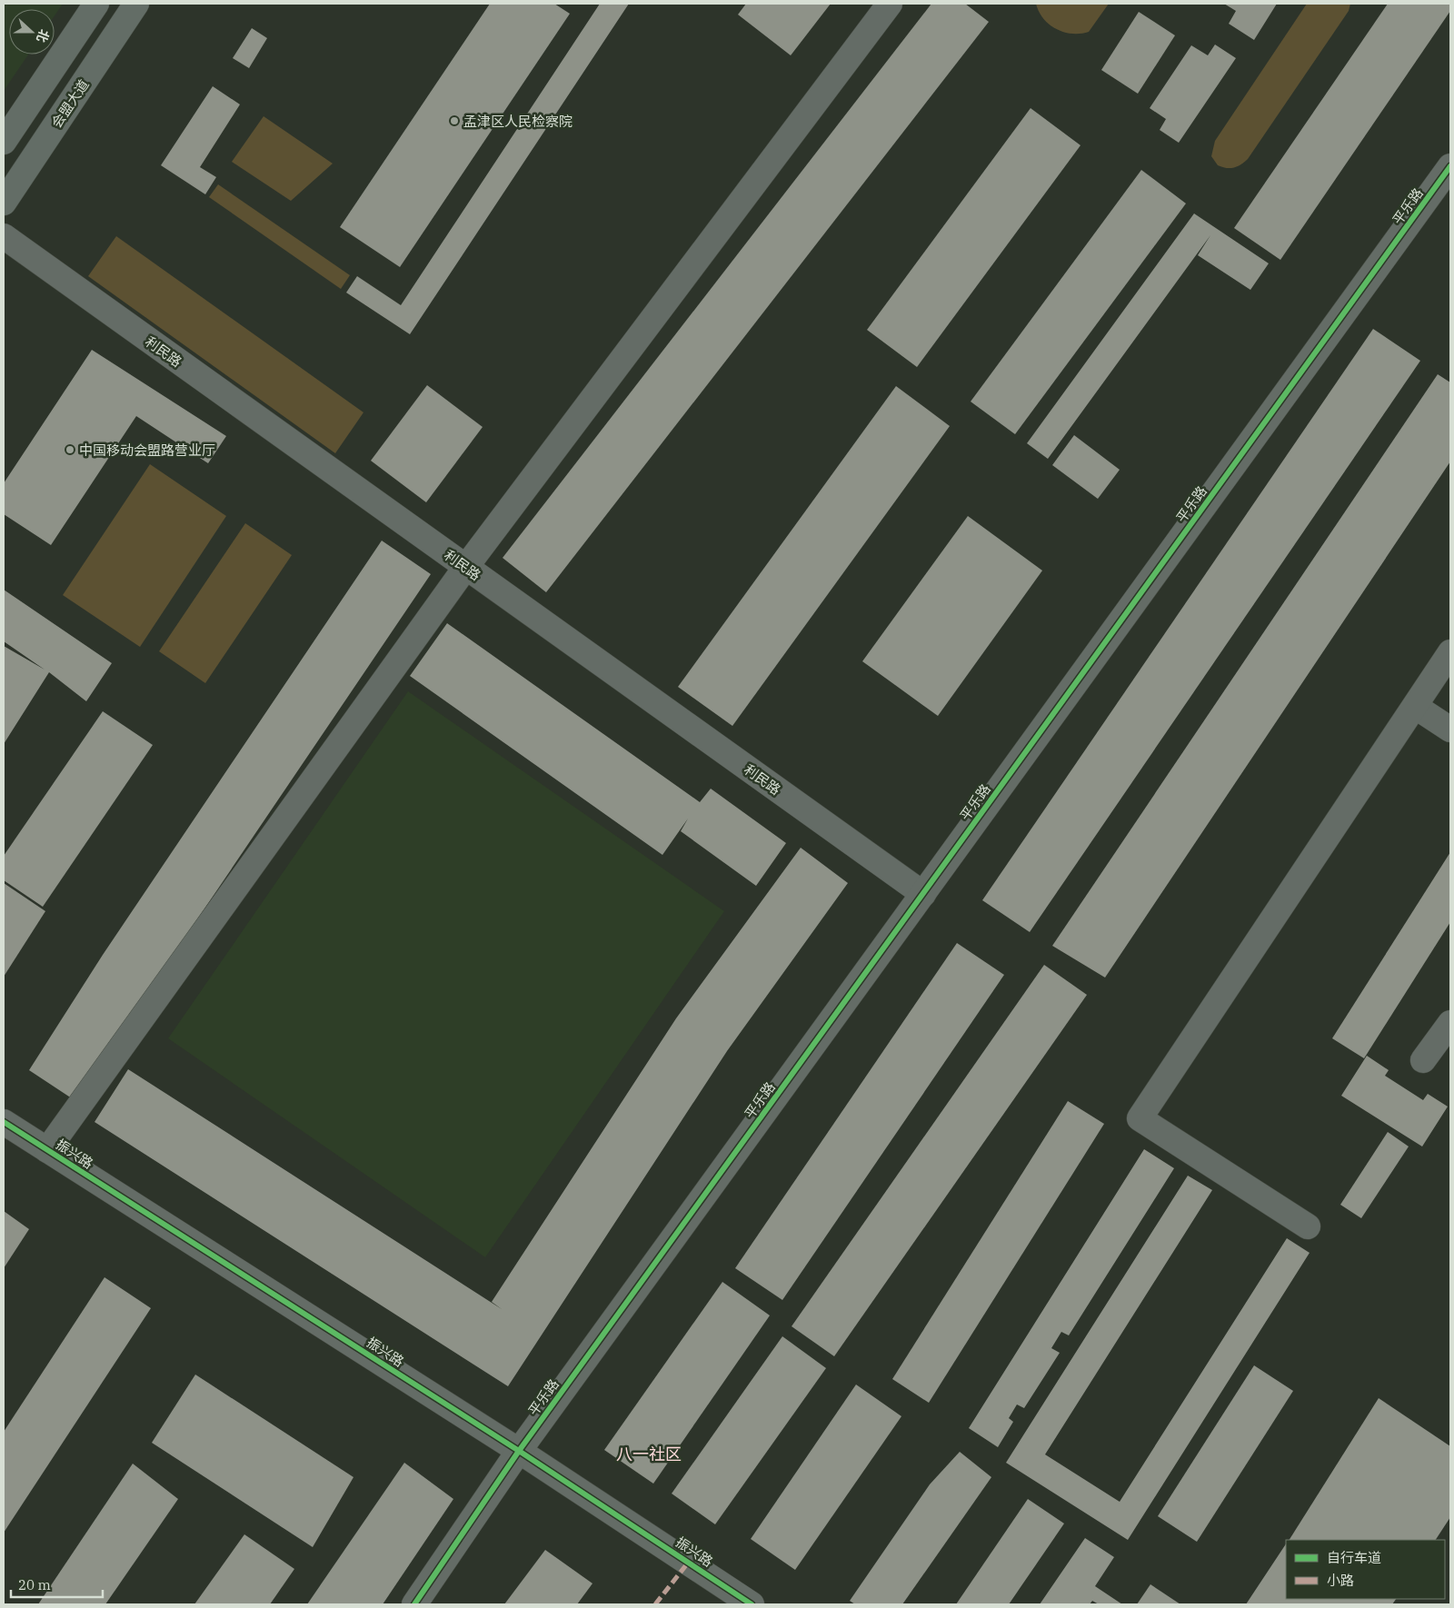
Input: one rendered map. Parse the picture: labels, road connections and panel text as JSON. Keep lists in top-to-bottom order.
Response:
{
  "streets": {
    "main road": ["会盟大道"],
    "street": ["平乐路", "利民路", "振兴路"]
  },
  "crossings": [
    ["平乐路", "利民路"],
    ["平乐路", "振兴路"]
  ],
  "districts": ["八一社区"],
  "places": ["孟津区人民检察院", "中国移动会盟路营业厅"],
  "legend": ["自行车道", "小路"],
  "scale_bar": "20 m",
  "north": "right"
}
